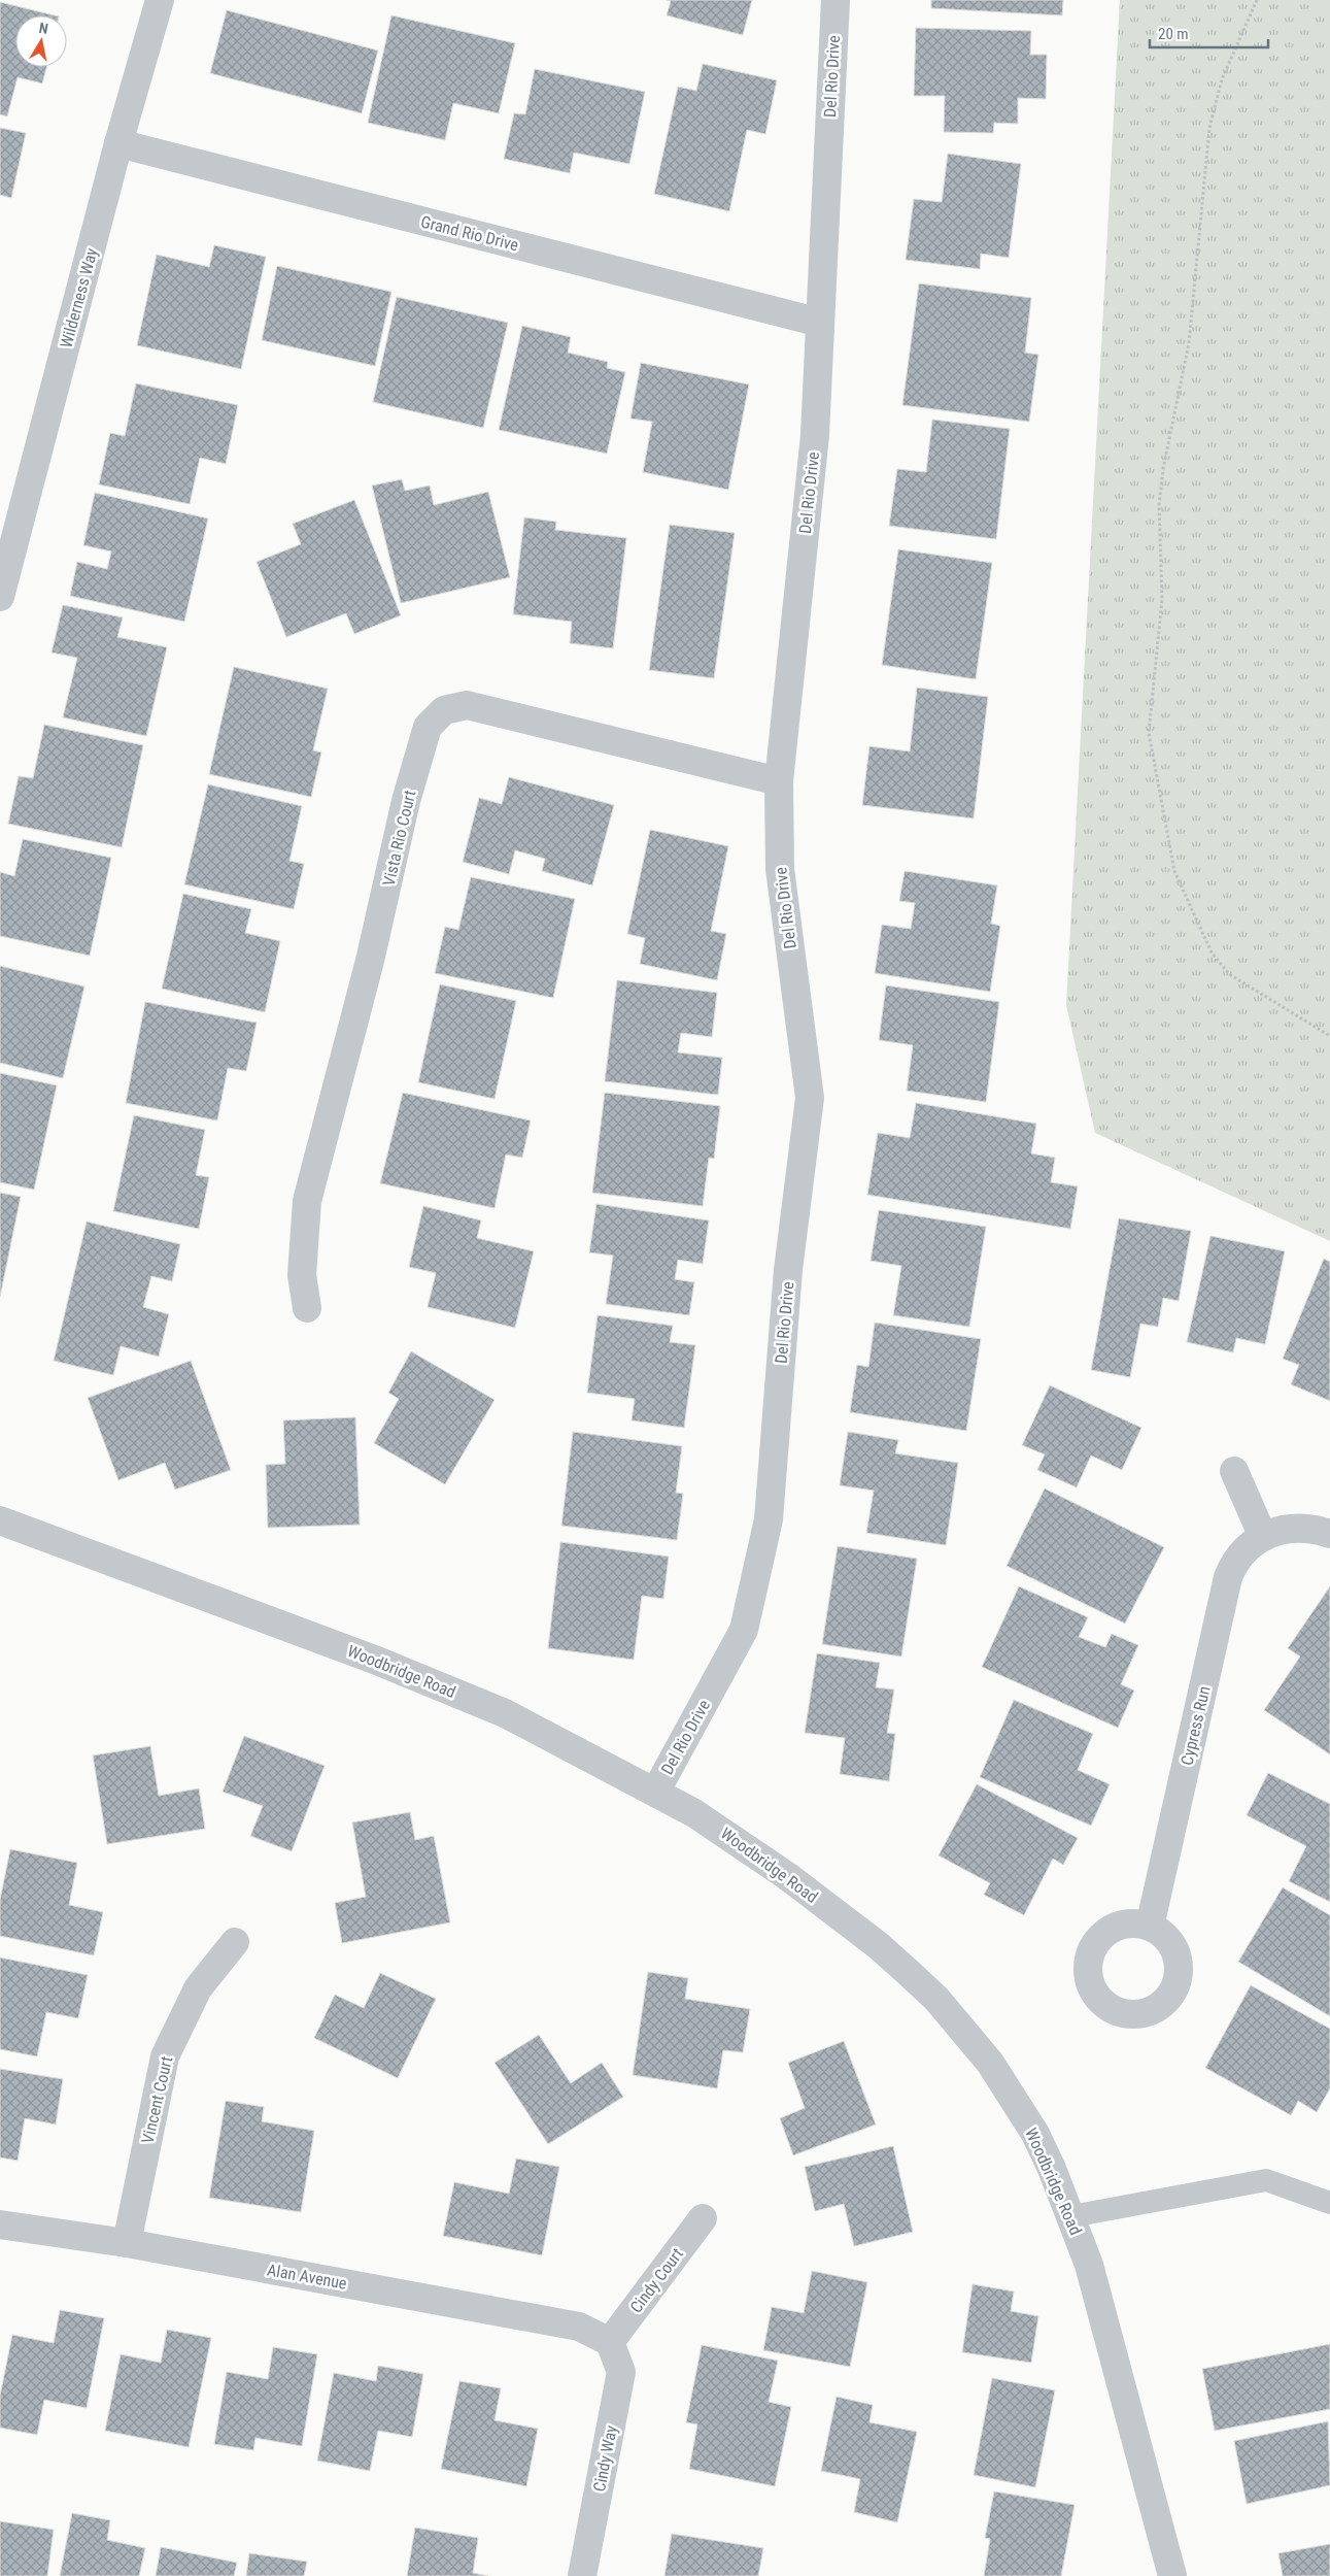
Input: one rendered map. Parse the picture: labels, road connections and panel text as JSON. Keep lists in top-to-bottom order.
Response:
{
  "streets": {
    "street": [
      "Del Rio Drive",
      "Grand Rio Drive",
      "Wilderness Way",
      "Vista Rio Court",
      "Woodbridge Road",
      "Cypress Run",
      "Vincent Court",
      "Alan Avenue",
      "Cindy Court",
      "Cindy Way"
    ]
  },
  "crossings": [
    ["Del Rio Drive", "Grand Rio Drive"],
    ["Del Rio Drive", "Vista Rio Court"],
    ["Del Rio Drive", "Woodbridge Road"],
    ["Grand Rio Drive", "Wilderness Way"],
    ["Vincent Court", "Alan Avenue"],
    ["Alan Avenue", "Cindy Court"],
    ["Alan Avenue", "Cindy Way"],
    ["Cindy Court", "Cindy Way"]
  ],
  "scale_bar": "20 m",
  "north": "top"
}
